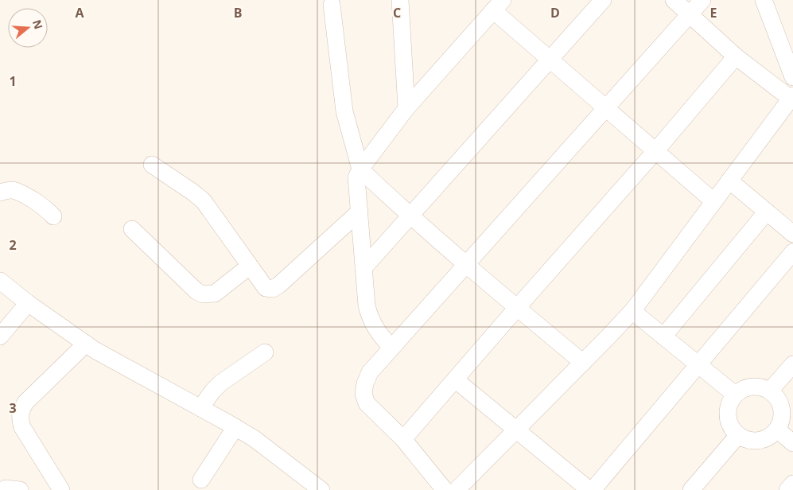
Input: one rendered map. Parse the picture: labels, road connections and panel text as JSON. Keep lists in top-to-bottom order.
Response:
{
  "north": "right",
  "grid": {
    "columns": [
      "A",
      "B",
      "C",
      "D",
      "E"
    ],
    "rows": ["1", "2", "3"]
  }
}
